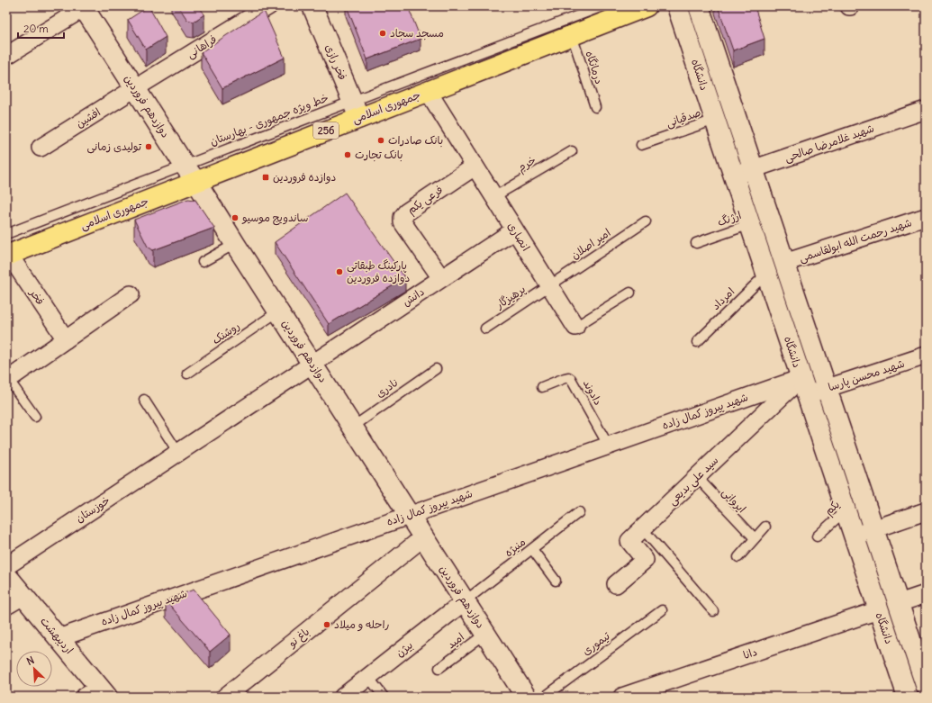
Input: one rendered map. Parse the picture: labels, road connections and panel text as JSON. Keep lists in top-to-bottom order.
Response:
{
  "streets": {
    "main road": [
      "فخر رازی",
      "دانشگاه",
      "دوازدهم فروردین",
      "جمهوری اسلامی",
      "256",
      "اردیبهشت"
    ],
    "street": [
      "فراهانی",
      "افشین",
      "شهید غلامرضا صالحی",
      "فرعی یکم",
      "انصاری",
      "شهید رحمت الله ابولقاسمی",
      "فخر",
      "دانش",
      "شهید محسن پارسا",
      "شهید پیروز کمال زاده",
      "سید علی بدیعی",
      "خوزستان",
      "باغ نو",
      "بیژن",
      "دانا"
    ],
    "lane": [
      "درمانگاه",
      "صدقیانی",
      "خط ویژه جمهوری - بهارستان",
      "خرم",
      "ارژنگ",
      "امیر اصلان",
      "پرهیزگار",
      "امرداد",
      "روشنک",
      "نادری",
      "دادوند",
      "ایروانی",
      "یکم",
      "منیژه",
      "امید",
      "تیموری"
    ]
  },
  "crossings": [
    ["فراهانی", "دوازدهم فروردین"],
    ["فراهانی", "افشین"],
    ["فخر رازی", "جمهوری اسلامی"],
    ["فخر رازی", "خط ویژه جمهوری - بهارستان"],
    ["درمانگاه", "جمهوری اسلامی"],
    ["دانشگاه", "صدقیانی"],
    ["دانشگاه", "شهید غلامرضا صالحی"],
    ["دانشگاه", "ارژنگ"],
    ["دانشگاه", "شهید رحمت الله ابولقاسمی"],
    ["دانشگاه", "امرداد"],
    ["دانشگاه", "شهید محسن پارسا"],
    ["دانشگاه", "شهید پیروز کمال زاده"],
    ["دانشگاه", "سید علی بدیعی"],
    ["دانشگاه", "یکم"],
    ["دانشگاه", "دانا"],
    ["دوازدهم فروردین", "جمهوری اسلامی"],
    ["دوازدهم فروردین", "افشین"],
    ["دوازدهم فروردین", "خط ویژه جمهوری - بهارستان"],
    ["دوازدهم فروردین", "دانش"],
    ["دوازدهم فروردین", "روشنک"],
    ["دوازدهم فروردین", "نادری"],
    ["دوازدهم فروردین", "شهید پیروز کمال زاده"],
    ["دوازدهم فروردین", "خوزستان"],
    ["دوازدهم فروردین", "منیژه"],
    ["دوازدهم فروردین", "باغ نو"],
    ["دوازدهم فروردین", "امید"],
    ["دوازدهم فروردین", "بیژن"],
    ["جمهوری اسلامی", "خط ویژه جمهوری - بهارستان"],
    ["جمهوری اسلامی", "انصاری"],
    ["جمهوری اسلامی", "فخر"],
    ["خرم", "انصاری"],
    ["فرعی یکم", "انصاری"],
    ["فرعی یکم", "دانش"],
    ["انصاری", "امیر اصلان"],
    ["انصاری", "دانش"],
    ["انصاری", "پرهیزگار"],
    ["امیر اصلان", "پرهیزگار"],
    ["دانش", "خوزستان"],
    ["دادوند", "شهید پیروز کمال زاده"],
    ["شهید پیروز کمال زاده", "سید علی بدیعی"],
    ["شهید پیروز کمال زاده", "اردیبهشت"],
    ["سید علی بدیعی", "ایروانی"],
    ["منیژه", "بیژن"]
  ],
  "places": {
    "other": [
      "مسجد سجاد",
      "بانک صادرات",
      "تولیدی زمانی",
      "بانک تجارت",
      "ساندویچ موسیو",
      "پارکینگ طبقاتی دوازده فروردین",
      "راحله و میلاد"
    ],
    "transit": ["دوازده فروردین"]
  },
  "scale_bar": "20 m",
  "north": "top left"
}
